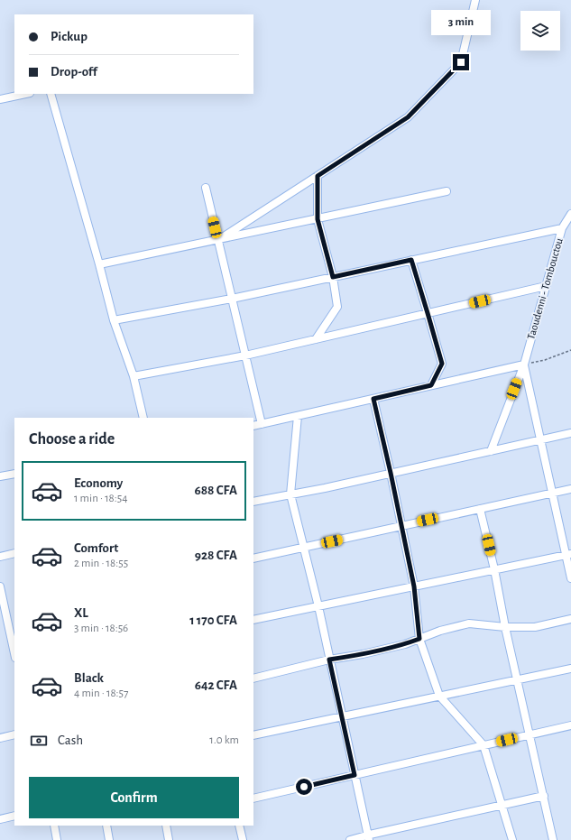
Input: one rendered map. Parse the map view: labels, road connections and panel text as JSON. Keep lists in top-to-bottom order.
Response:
{
  "streets": {
    "street": ["Taoudenni - Tombouctou"]
  },
  "page": {
    "bubble": "3 min",
    "banner": ["Pickup", "Drop-off"],
    "heading": "Choose a ride",
    "list": [
      {
        "name": "Economy",
        "note": "1 min · 18:54",
        "value": "688 CFA"
      },
      {
        "name": "Comfort",
        "note": "2 min · 18:55",
        "value": "928 CFA"
      },
      {
        "name": "XL",
        "note": "3 min · 18:56",
        "value": "1 170 CFA"
      },
      {
        "name": "Black",
        "note": "4 min · 18:57",
        "value": "642 CFA"
      }
    ],
    "pay": ["Cash", "1.0 km"],
    "buttons": "Confirm"
  }
}
